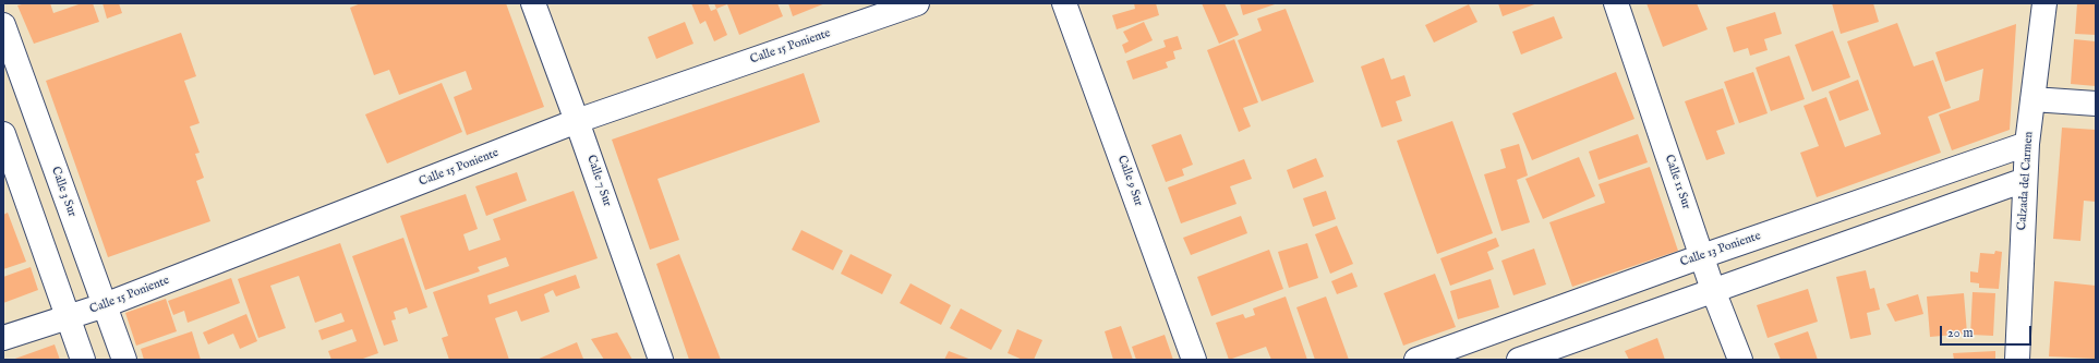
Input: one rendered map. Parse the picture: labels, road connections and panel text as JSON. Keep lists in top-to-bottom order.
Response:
{
  "streets": {
    "street": [
      "Calle 15 Poniente",
      "Calle 7 Sur",
      "Calle 9 Sur",
      "Calzada del Carmen",
      "Calle 11 Sur",
      "Calle 3 Sur",
      "Calle 13 Poniente"
    ]
  },
  "crossings": [
    ["Calle 15 Poniente", "Calle 7 Sur"],
    ["Calle 15 Poniente", "Calle 3 Sur"],
    ["Calzada del Carmen", "Calle 13 Poniente"],
    ["Calle 11 Sur", "Calle 13 Poniente"]
  ],
  "scale_bar": "20 m"
}
